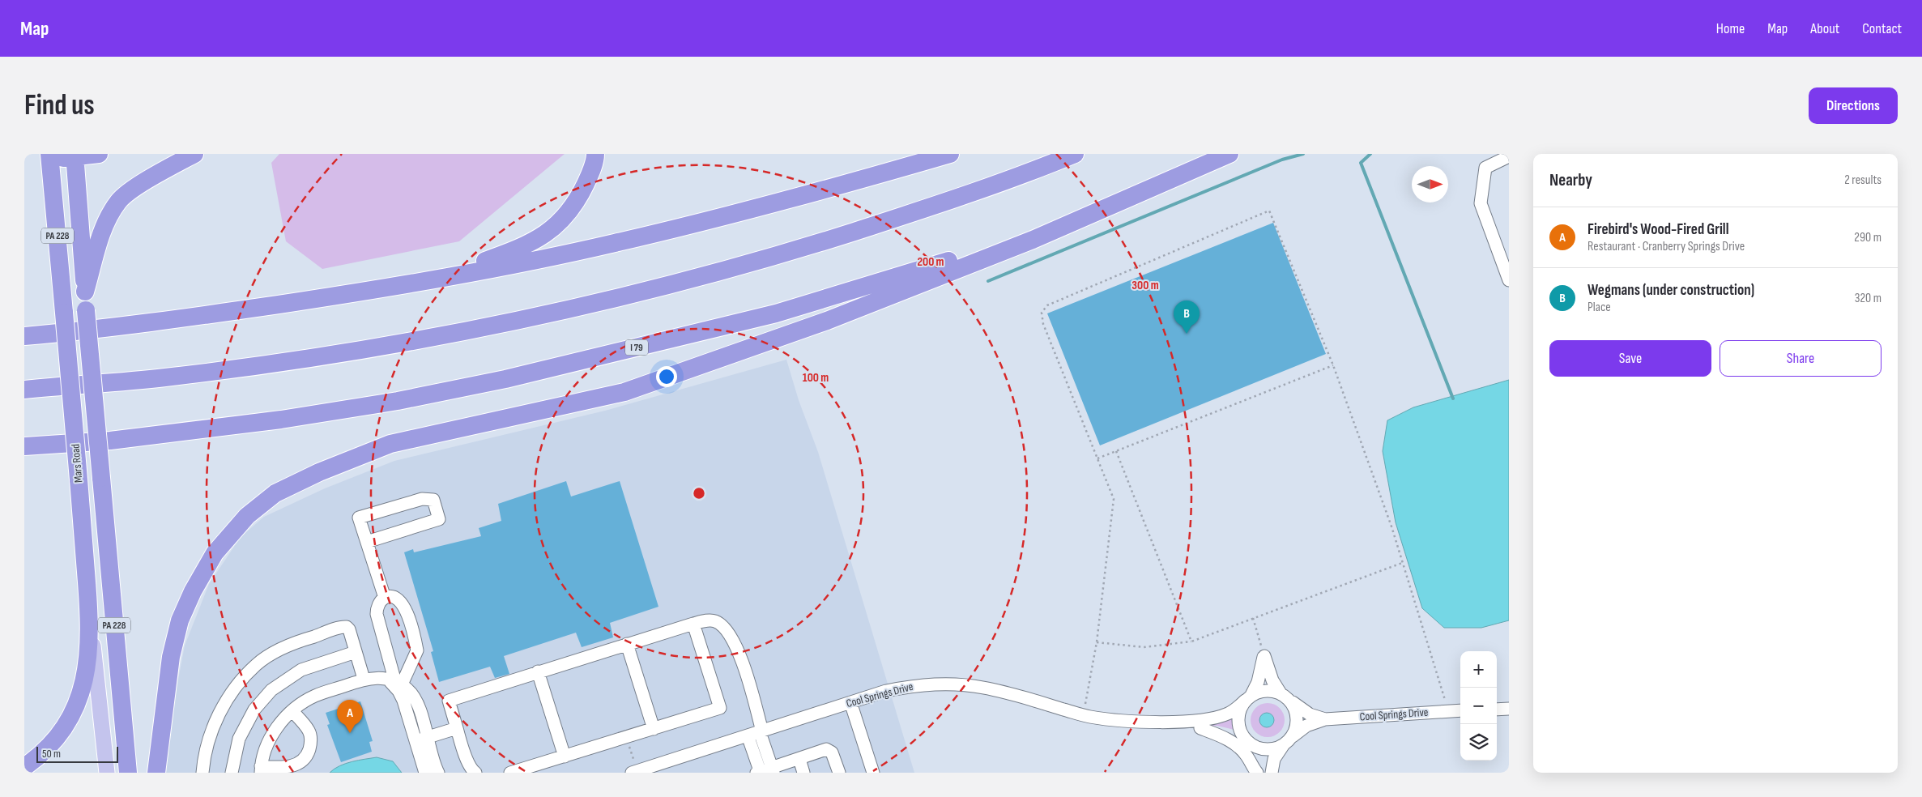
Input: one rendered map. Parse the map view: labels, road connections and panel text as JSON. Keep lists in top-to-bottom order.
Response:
{
  "streets": {
    "highway": ["PA 228", "I 79", "Mars Road"],
    "street": ["Cool Springs Drive"]
  },
  "scale_bar": "50 m",
  "north": "right",
  "page": {
    "header": "Map",
    "nav": [
      "Home",
      "Map",
      "About",
      "Contact"
    ],
    "buttons": [
      "Directions",
      ["Save", "Share"]
    ],
    "title": "Find us",
    "heading": ["Nearby", "2 results"],
    "list": [
      {
        "mark": "A",
        "name": "Firebird's Wood-Fired Grill",
        "note": "Restaurant · Cranberry Springs Drive",
        "value": "290 m"
      },
      {
        "mark": "B",
        "name": "Wegmans (under construction)",
        "note": "Place",
        "value": "320 m"
      }
    ],
    "pins": ["B", "A"],
    "map_buttons": ["+", "−"],
    "scale": "50 m"
  },
  "rings": ["200 m", "300 m", "100 m"]
}
